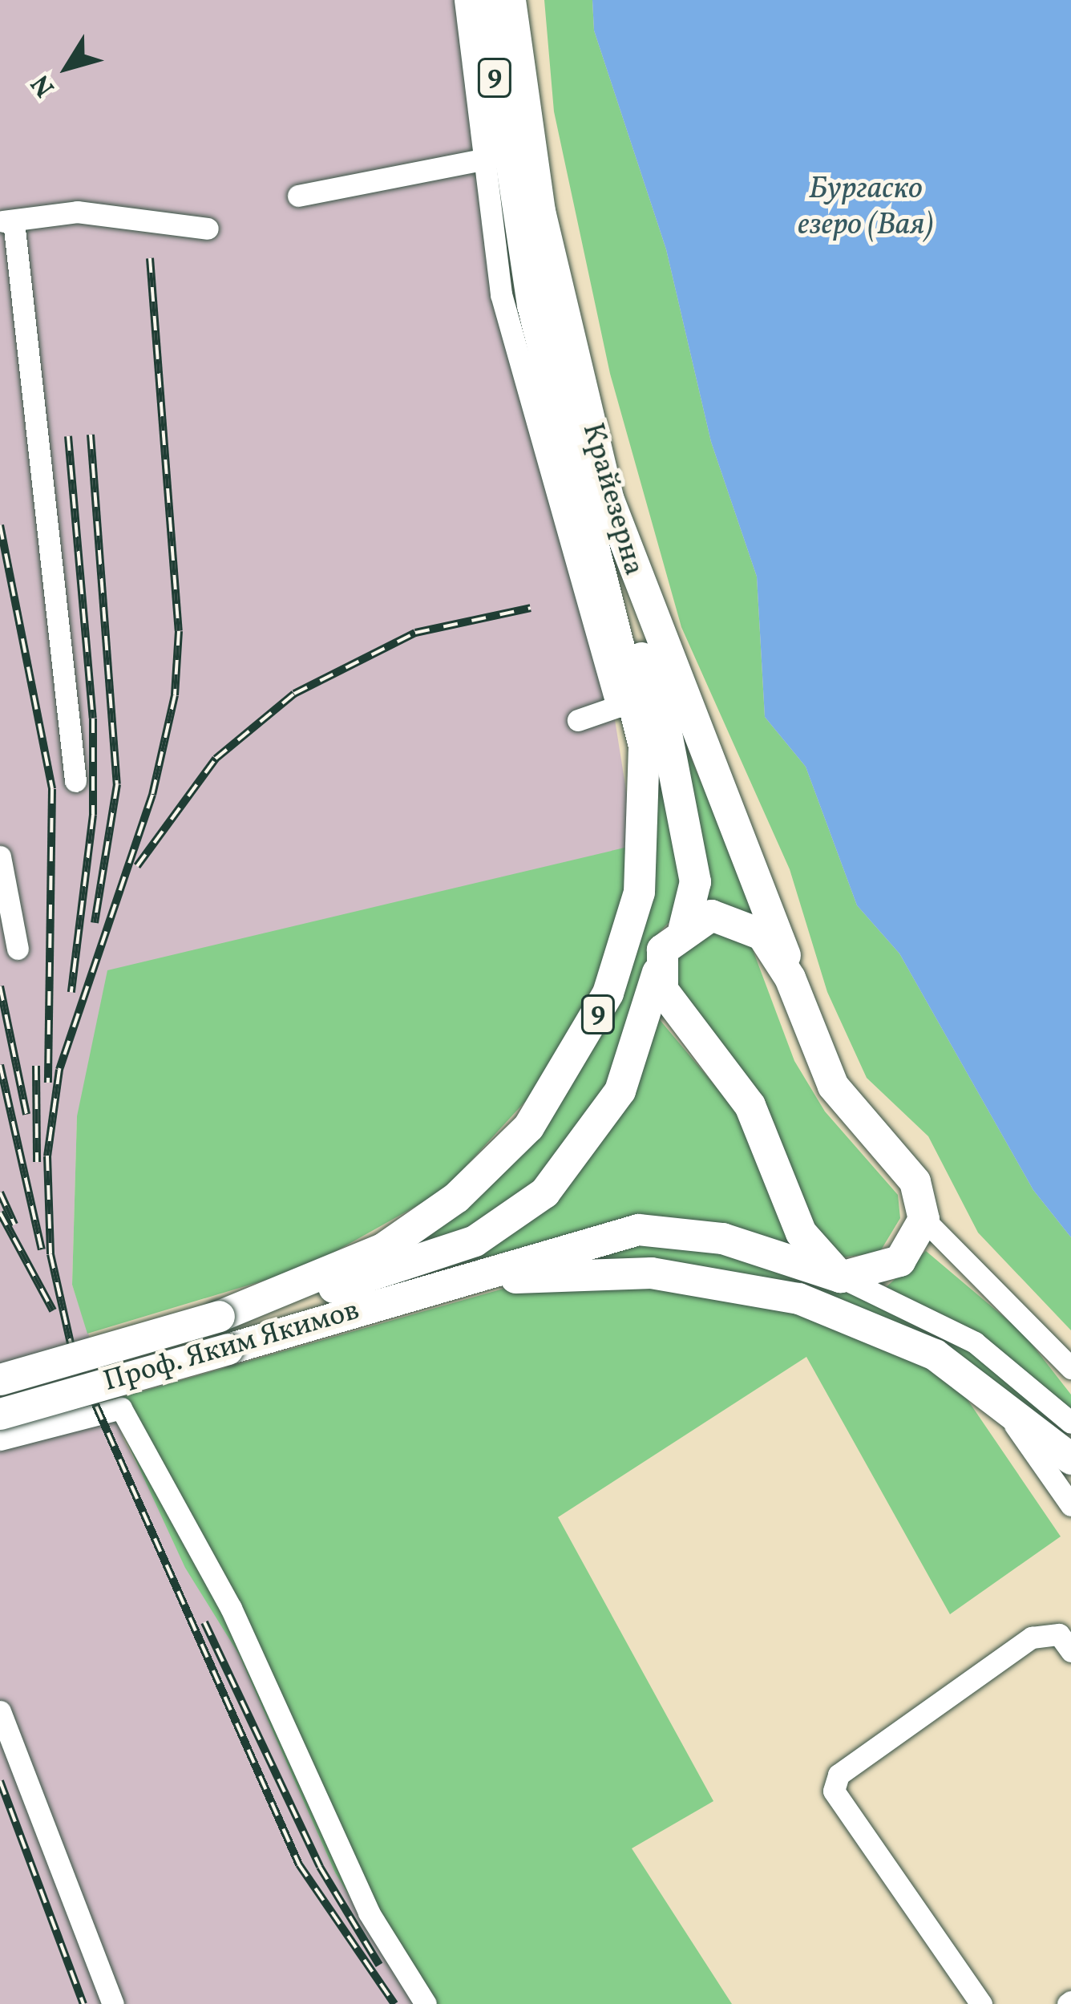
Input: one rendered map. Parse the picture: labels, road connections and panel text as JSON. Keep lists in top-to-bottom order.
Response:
{
  "streets": {
    "highway": ["9", "Крайезерна", "Проф. Яким Якимов"]
  },
  "crossings": [
    ["9", "Крайезерна"],
    ["9", "Проф. Яким Якимов"]
  ],
  "water": ["Бургаско езеро (Вая)"],
  "north": "bottom left"
}
